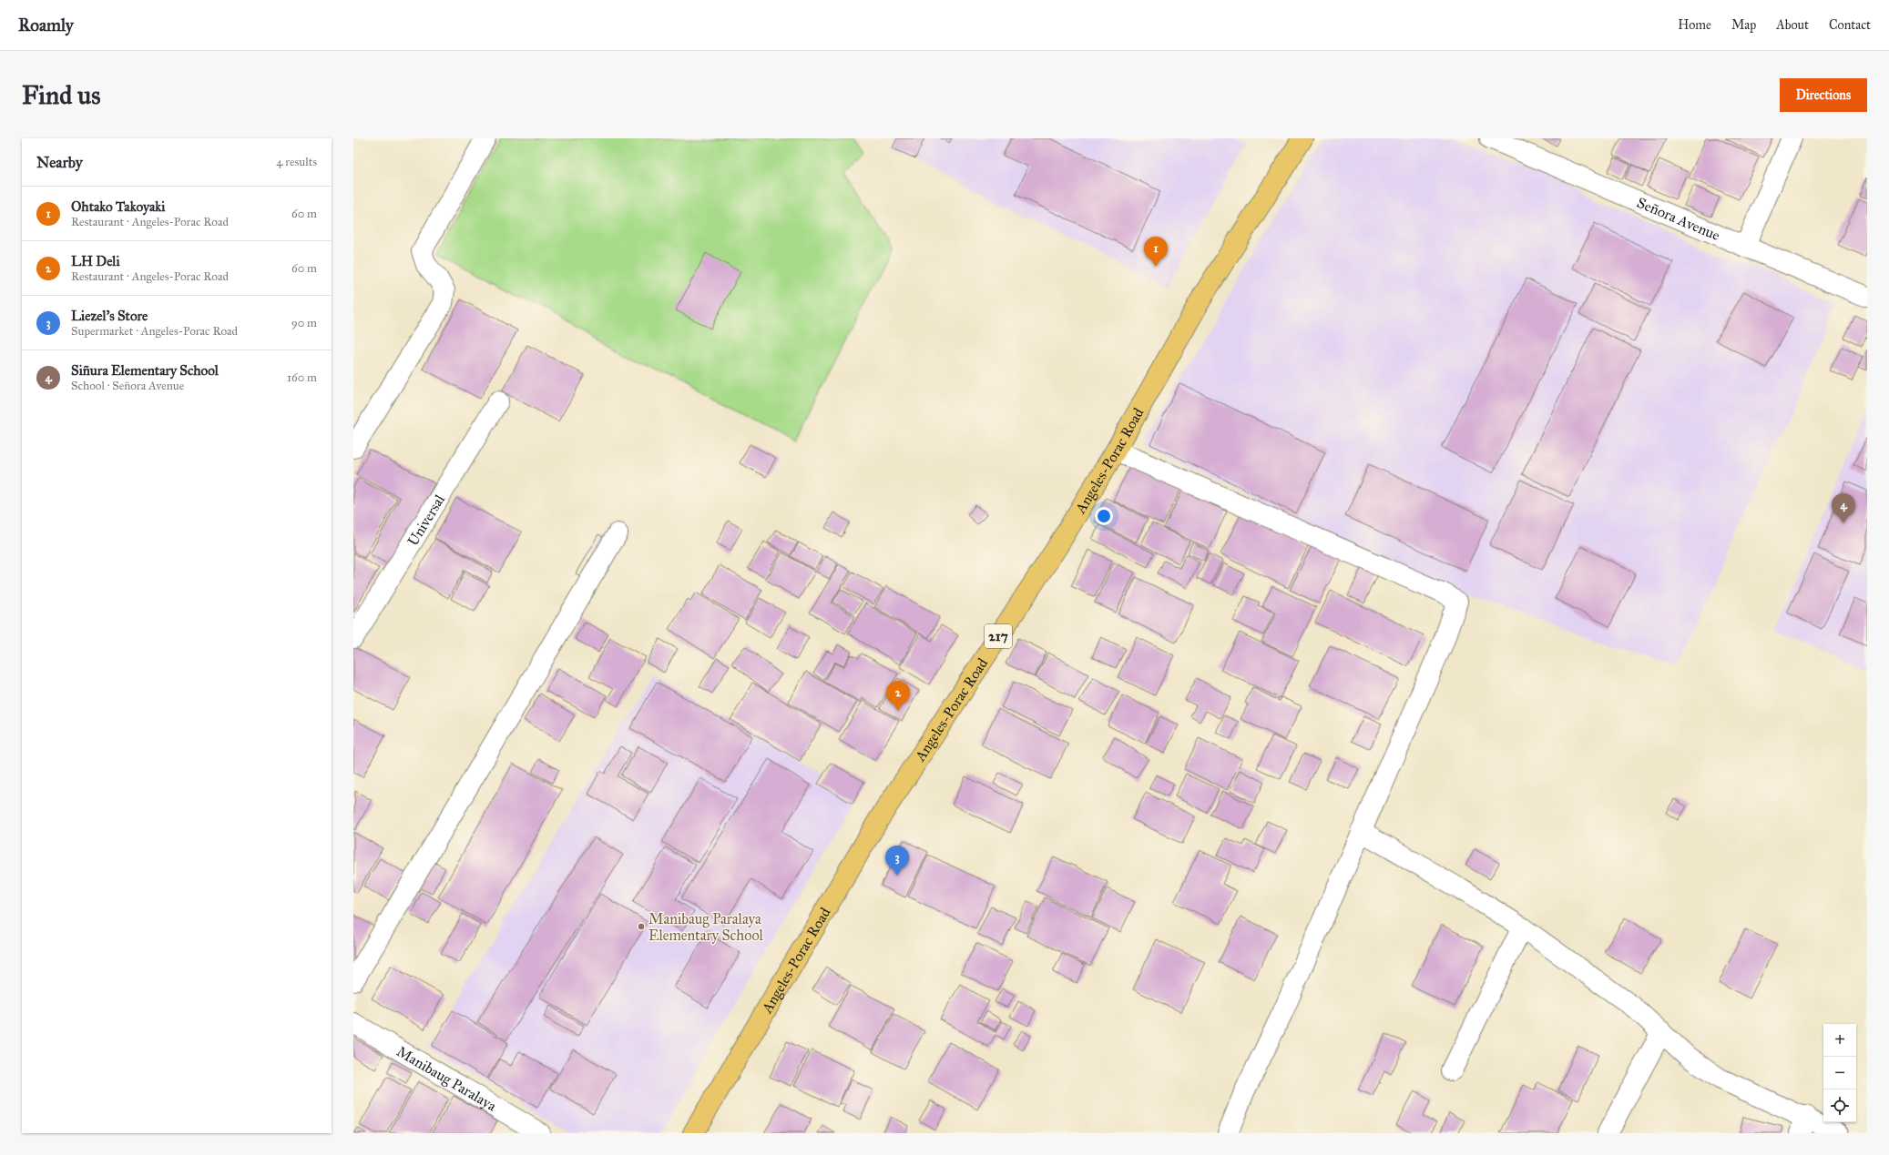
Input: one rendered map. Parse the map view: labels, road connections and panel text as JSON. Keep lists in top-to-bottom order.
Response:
{
  "streets": {
    "main road": ["Angeles-Porac Road", "217"],
    "street": ["Señora Avenue", "Universal", "Manibaug Paralaya"]
  },
  "places": ["Manibaug Paralaya Elementary School"],
  "page": {
    "header": "Roamly",
    "nav": [
      "Home",
      "Map",
      "About",
      "Contact"
    ],
    "buttons": "Directions",
    "title": "Find us",
    "heading": ["Nearby", "4 results"],
    "list": [
      {
        "mark": "1",
        "name": "Ohtako Takoyaki",
        "note": "Restaurant · Angeles-Porac Road",
        "value": "60 m"
      },
      {
        "mark": "2",
        "name": "LH Deli",
        "note": "Restaurant · Angeles-Porac Road",
        "value": "60 m"
      },
      {
        "mark": "3",
        "name": "Liezel's Store",
        "note": "Supermarket · Angeles-Porac Road",
        "value": "90 m"
      },
      {
        "mark": "4",
        "name": "Siñura Elementary School",
        "note": "School · Señora Avenue",
        "value": "160 m"
      }
    ],
    "pins": [
      "1",
      "4",
      "2",
      "3"
    ],
    "map_buttons": ["+", "−"]
  }
}
